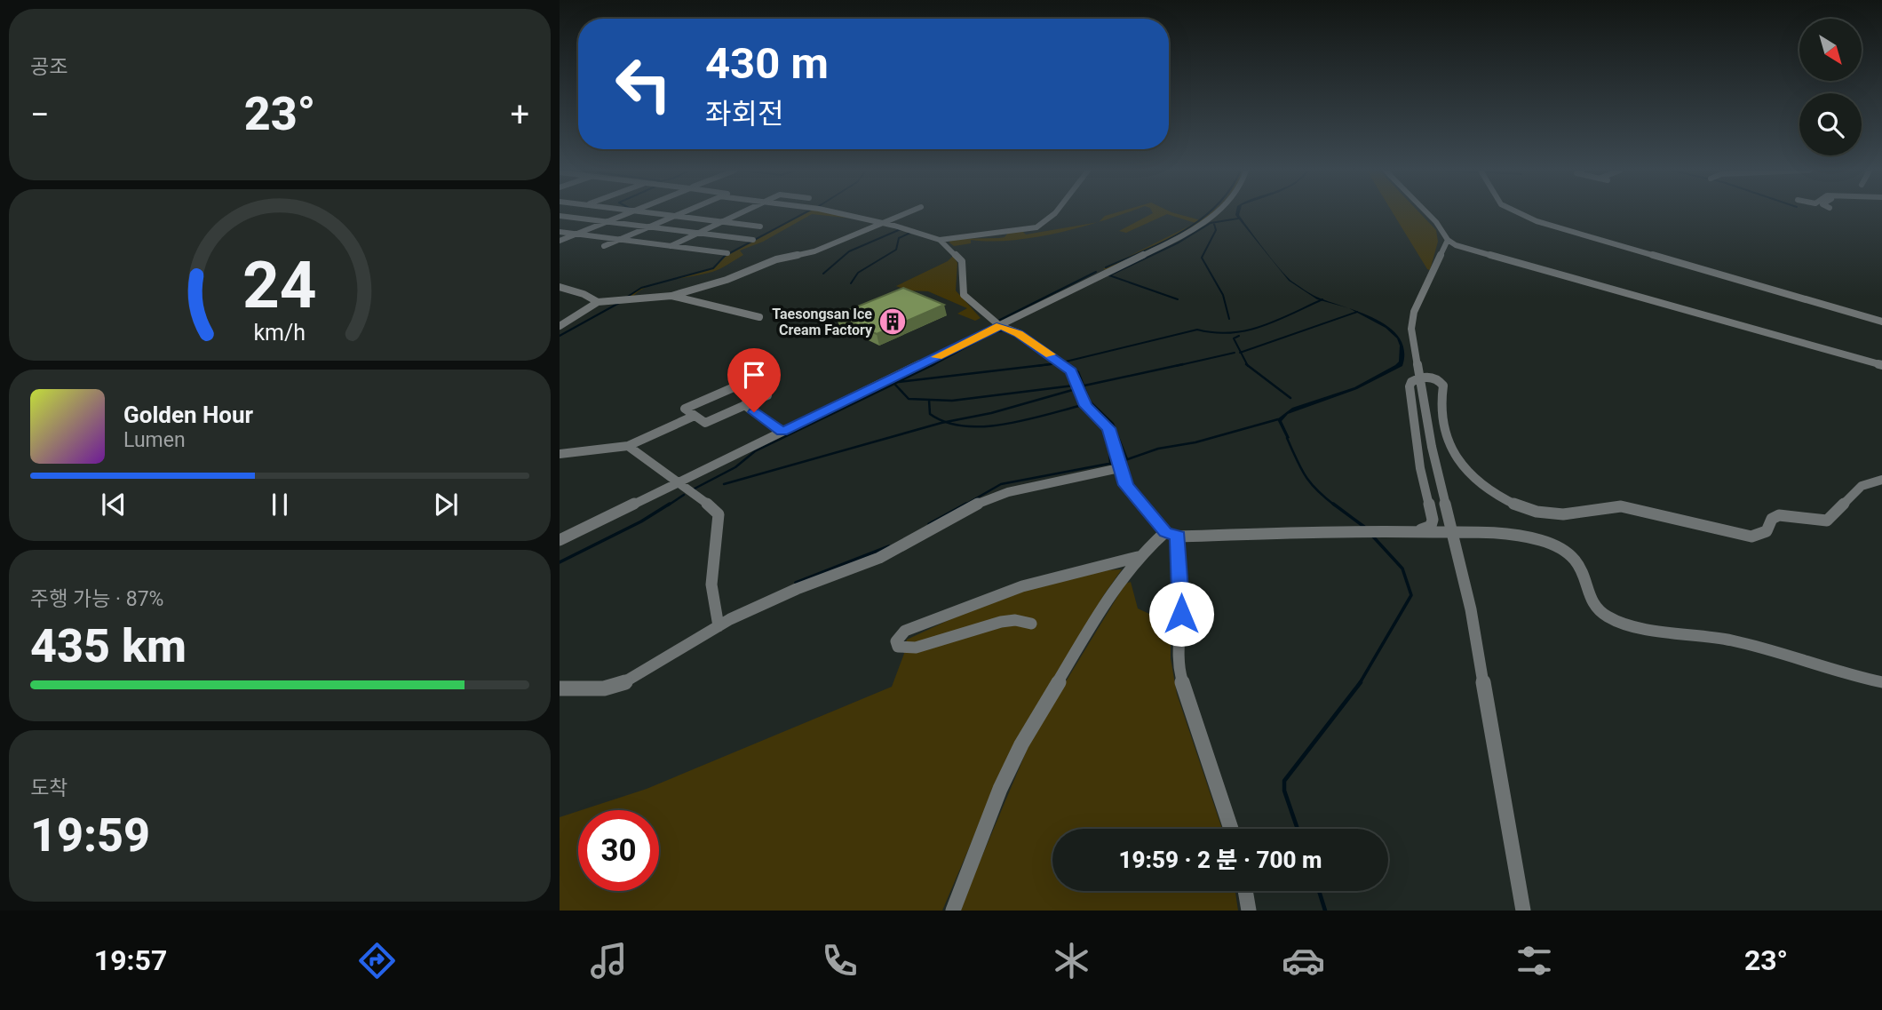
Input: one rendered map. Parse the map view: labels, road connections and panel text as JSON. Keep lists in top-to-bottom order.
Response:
{
  "places": {
    "building": ["Taesongsan Ice Cream Factory"]
  },
  "north": "bottom right",
  "page": {
    "tile": [
      "공조",
      ["주행 가능 · 87%", "435 km"],
      ["도착", "19:59"]
    ],
    "turn": ["430 m", "좌회전"],
    "heat": ["−", "23°", "+"],
    "song": ["Golden Hour", "Lumen"],
    "limit": "30",
    "trip": "19:59 · 2 분 · 700 m",
    "tabs": ["19:57", "23°"],
    "gauge": ["24", "km/h"]
  }
}
